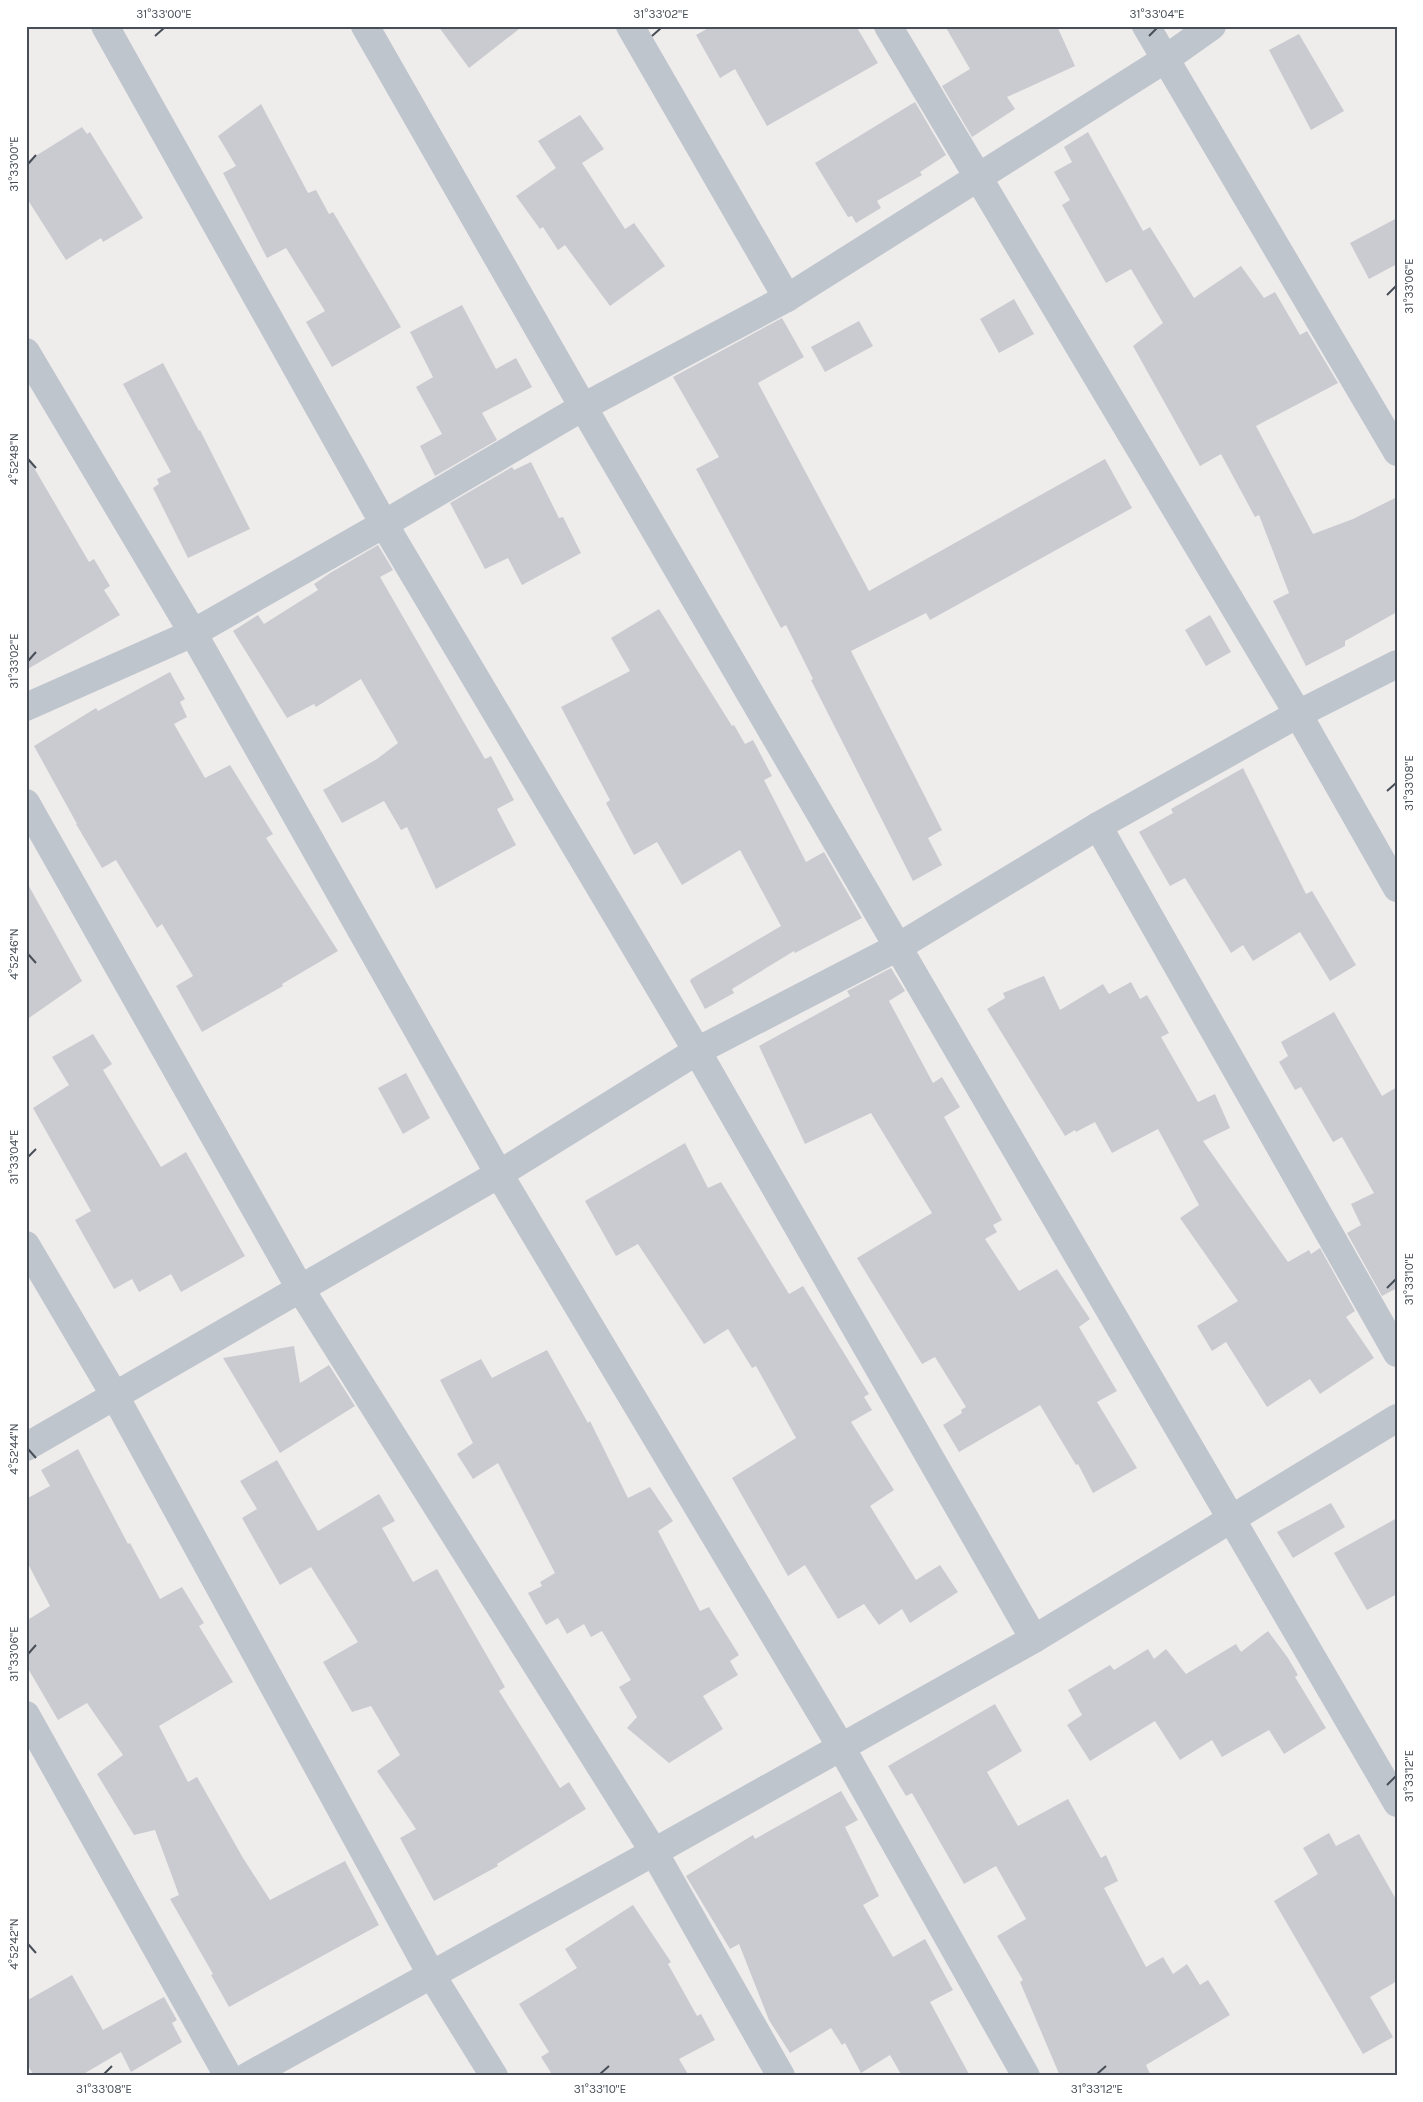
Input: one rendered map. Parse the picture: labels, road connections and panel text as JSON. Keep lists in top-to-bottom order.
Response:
{
  "coordinates": [
    "31°33'00\"E",
    "31°33'02\"E",
    "31°33'04\"E",
    "31°33'06\"E",
    "4°52'48\"N",
    "31°33'08\"E",
    "4°52'46\"N",
    "31°33'10\"E",
    "4°52'44\"N",
    "31°33'12\"E",
    "4°52'42\"N"
  ]
}
